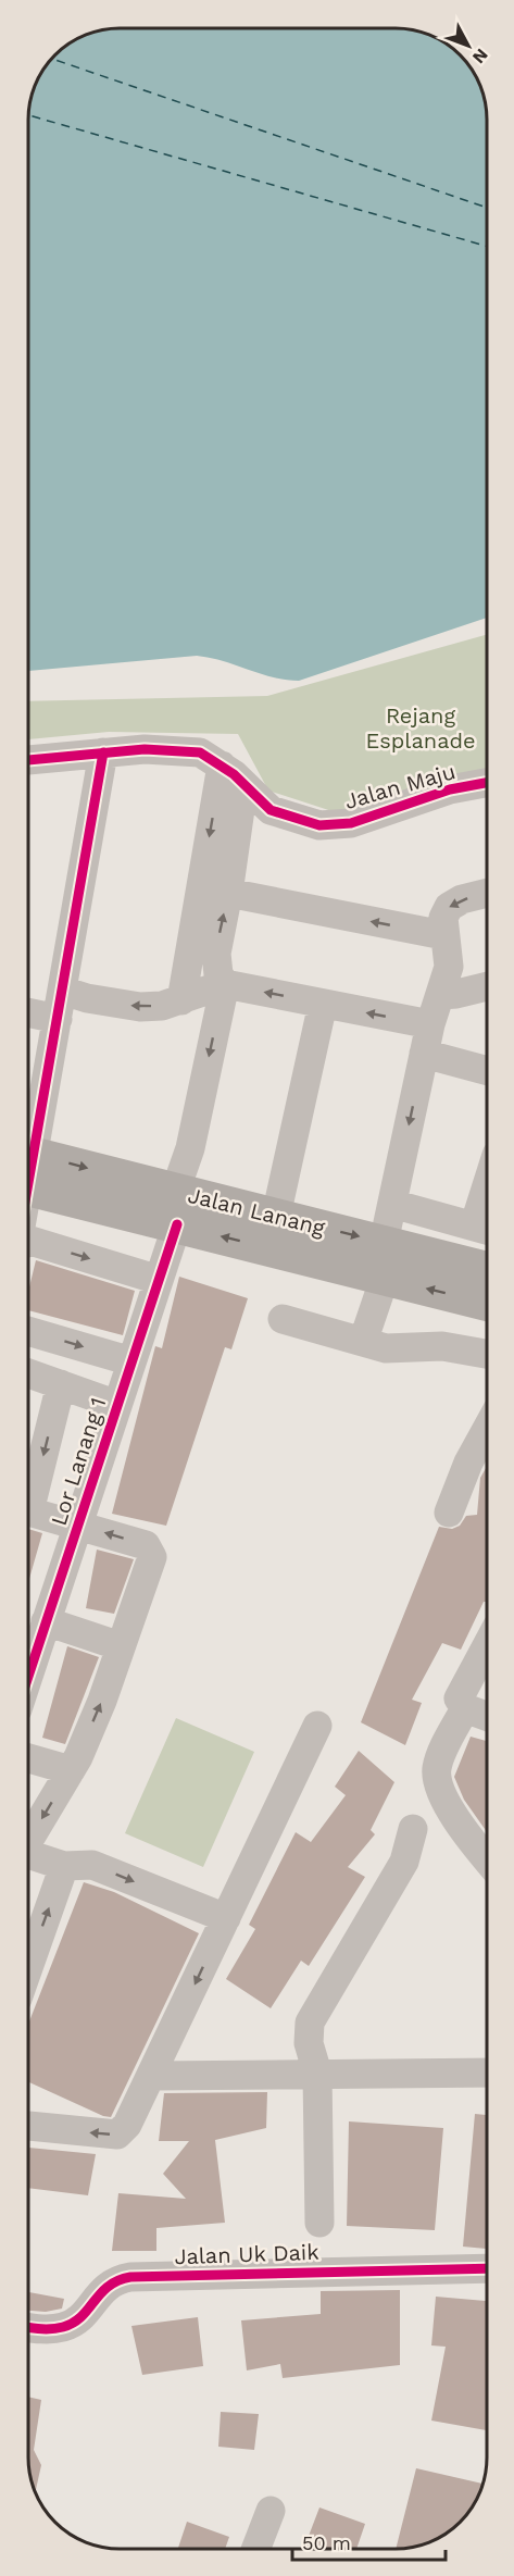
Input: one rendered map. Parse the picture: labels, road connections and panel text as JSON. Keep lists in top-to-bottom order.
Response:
{
  "streets": {
    "main road": ["Jalan Lanang"],
    "street": ["Jalan Maju", "Lor Lanang 1", "Jalan Uk Daik"]
  },
  "crossings": [
    ["Jalan Lanang", "Lor Lanang 1"]
  ],
  "parks": ["Rejang Esplanade"],
  "scale_bar": "50 m",
  "north": "bottom right"
}
